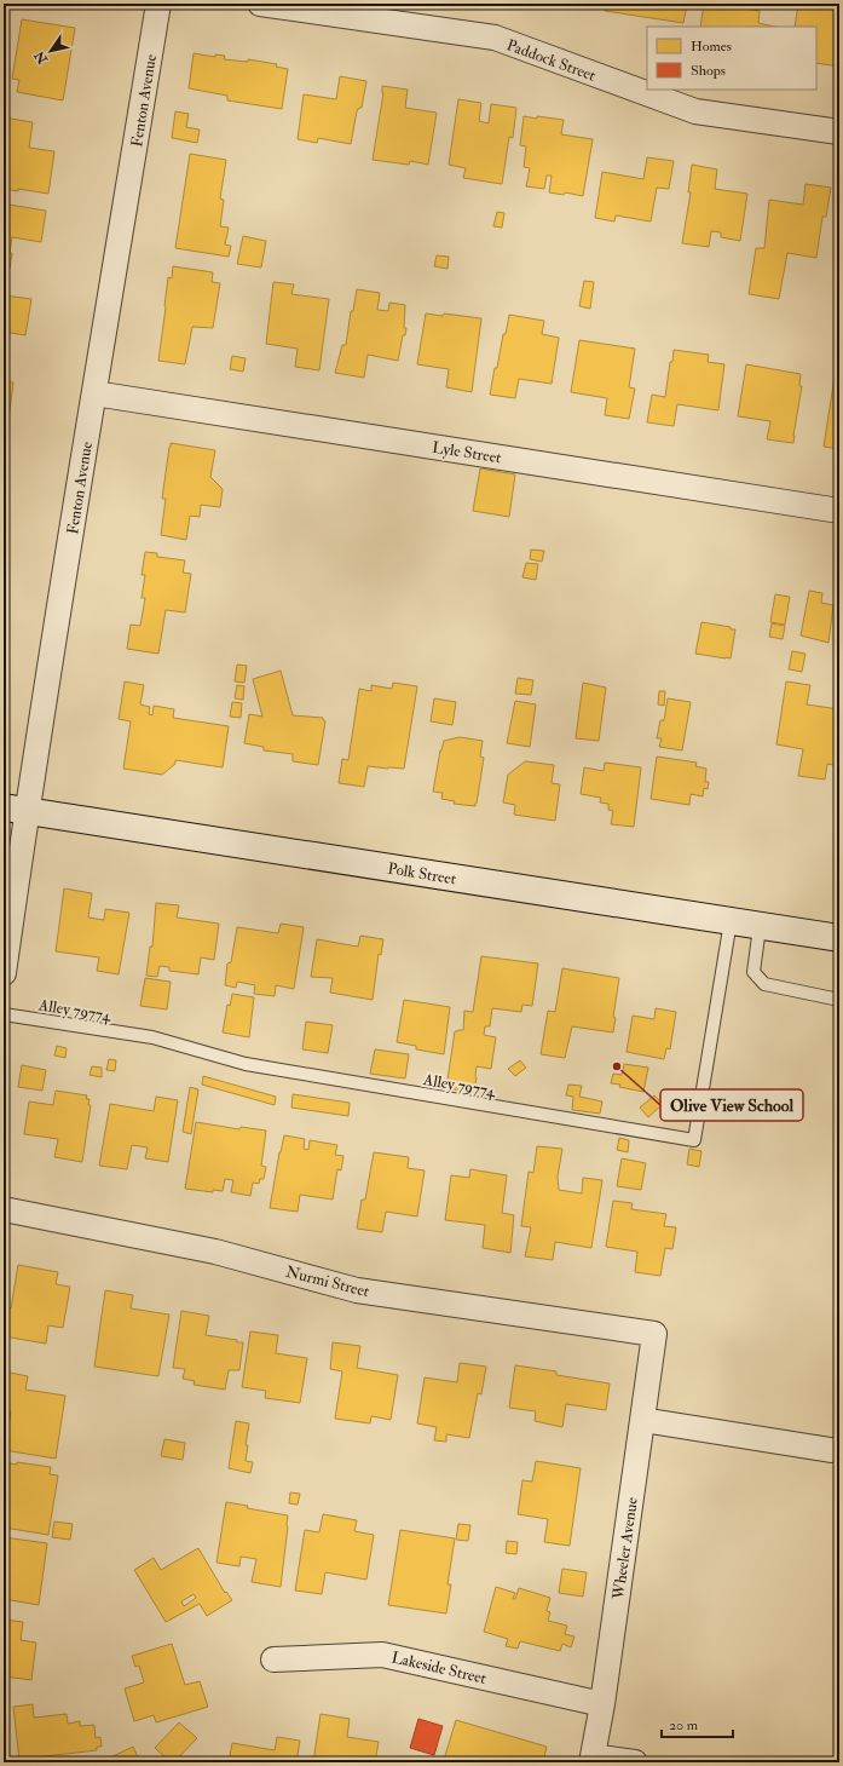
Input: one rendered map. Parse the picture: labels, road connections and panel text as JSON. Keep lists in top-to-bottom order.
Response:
{
  "streets": {
    "street": [
      "Paddock Street",
      "Fenton Avenue",
      "Lyle Street",
      "Polk Street",
      "Nurmi Street",
      "Wheeler Avenue",
      "Lakeside Street"
    ],
    "lane": ["Alley 79774"]
  },
  "crossings": [
    ["Fenton Avenue", "Lyle Street"],
    ["Fenton Avenue", "Polk Street"],
    ["Polk Street", "Alley 79774"],
    ["Nurmi Street", "Wheeler Avenue"],
    ["Wheeler Avenue", "Lakeside Street"]
  ],
  "places": ["Olive View School"],
  "legend": ["Homes", "Shops"],
  "scale_bar": "20 m",
  "north": "bottom left"
}
